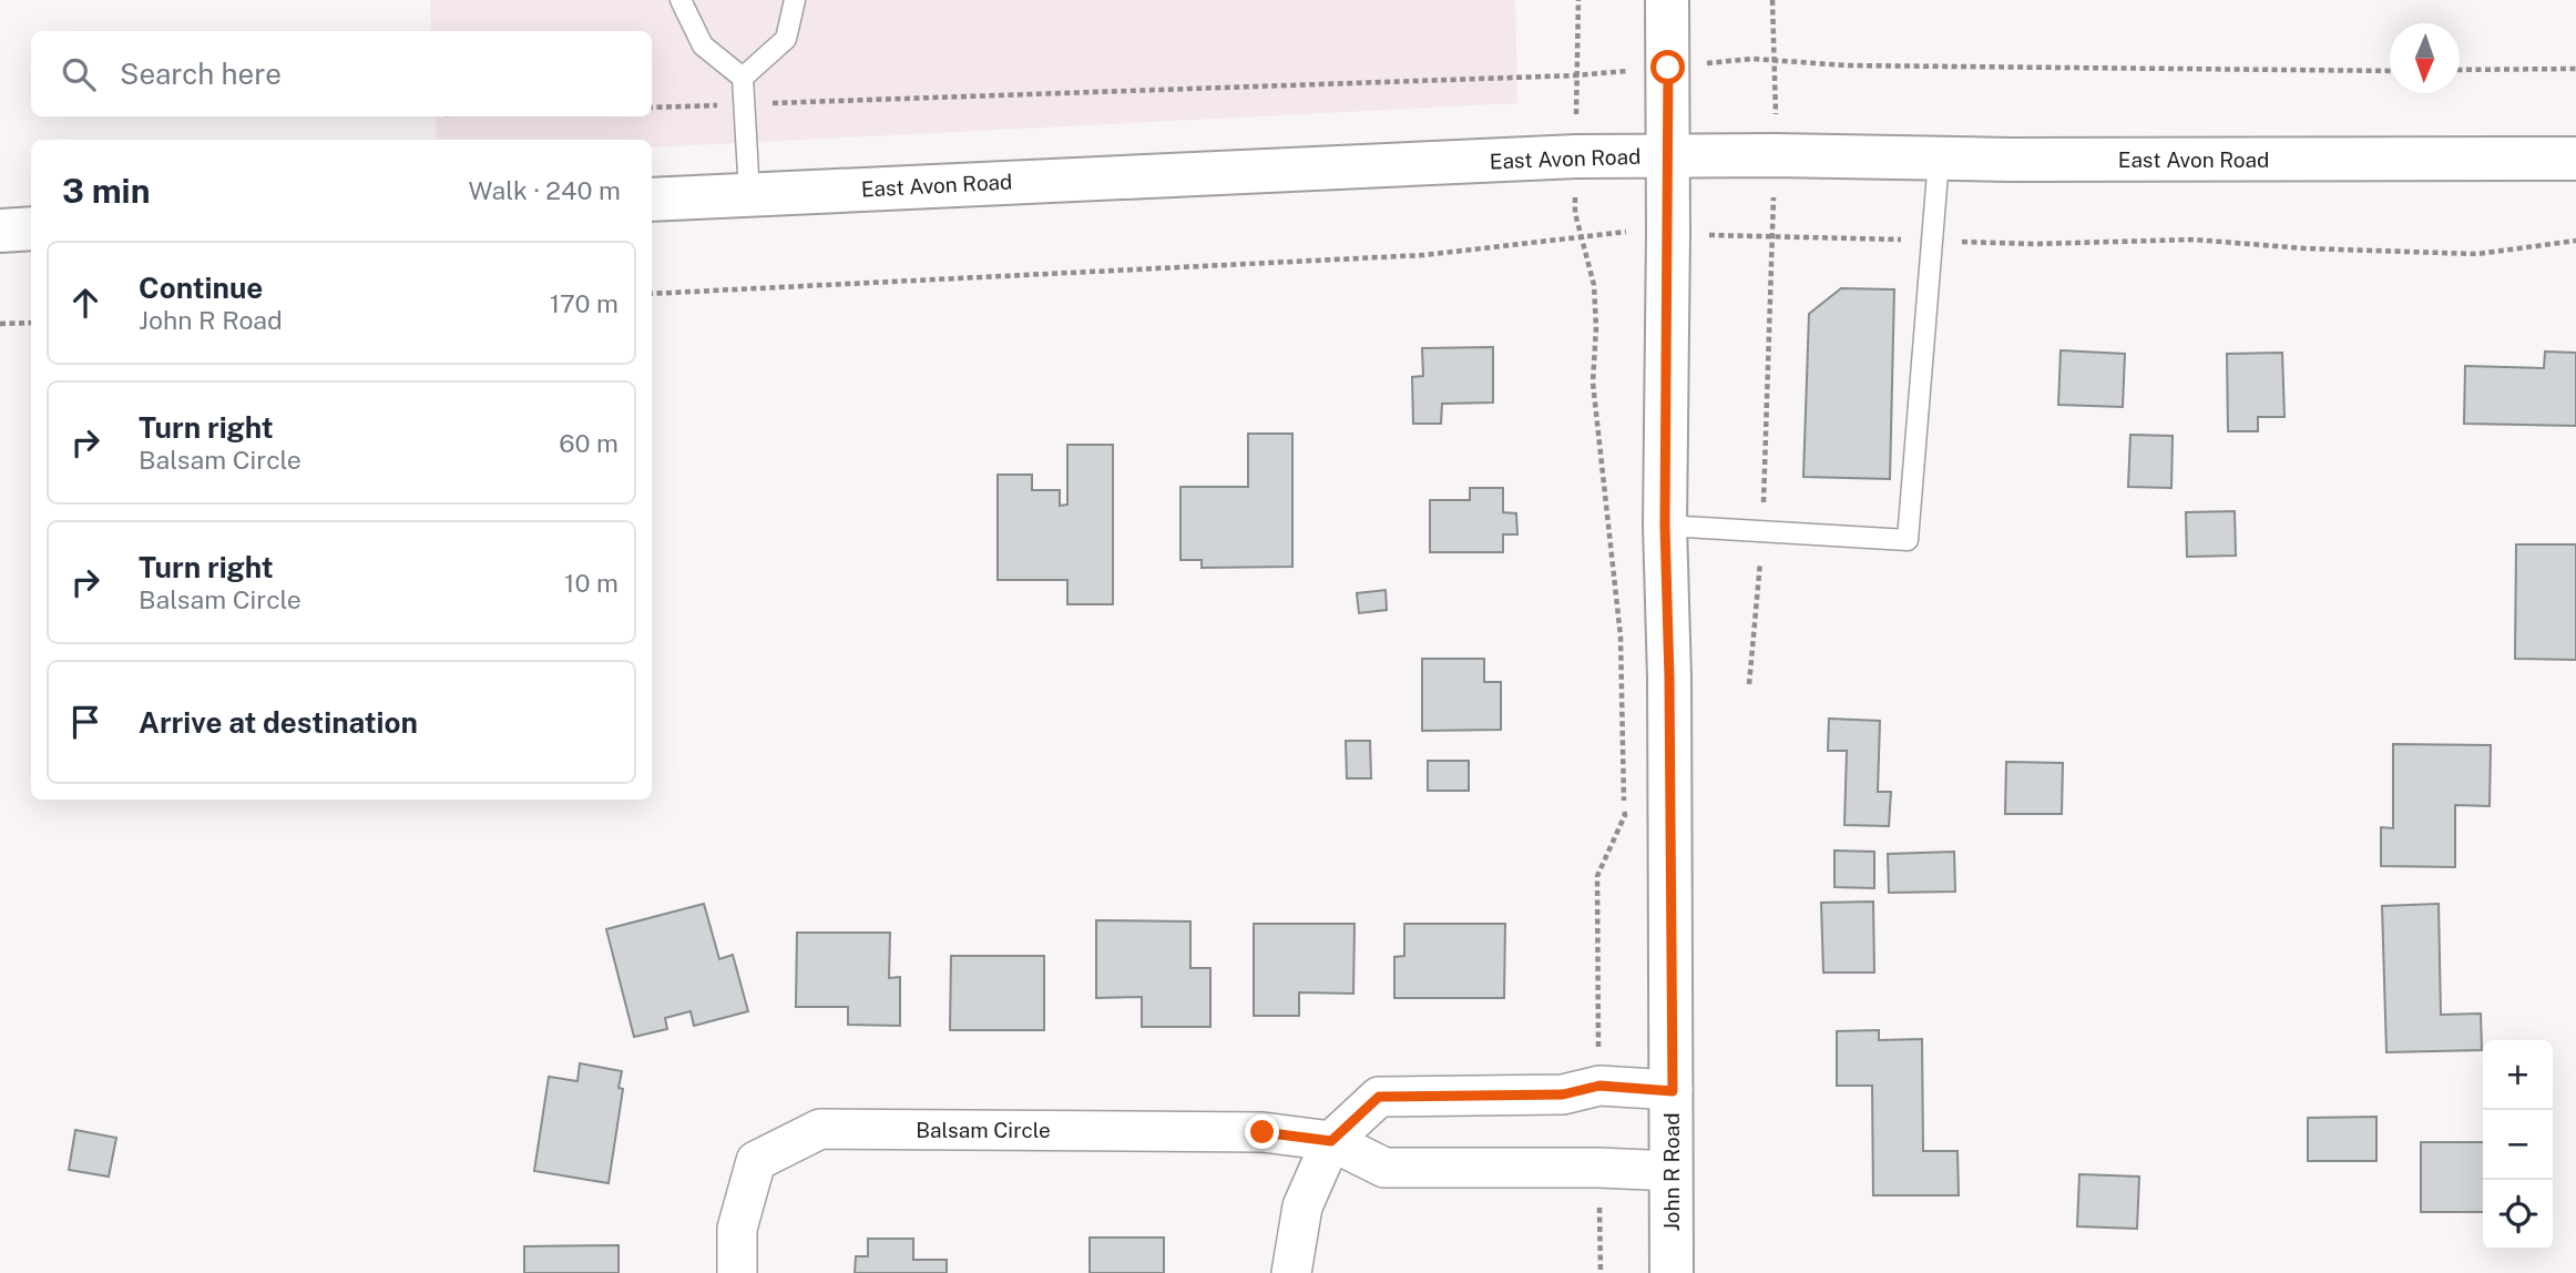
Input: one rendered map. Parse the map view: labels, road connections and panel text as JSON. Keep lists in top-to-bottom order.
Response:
{
  "streets": {
    "main road": ["East Avon Road", "John R Road"],
    "street": ["Balsam Circle"]
  },
  "crossings": [
    ["East Avon Road", "John R Road"],
    ["Balsam Circle", "John R Road"]
  ],
  "north": "bottom",
  "page": {
    "search": "Search here",
    "heading": ["3 min", "Walk · 240 m"],
    "list": [
      ["Continue", "John R Road", "170 m"],
      ["Turn right", "Balsam Circle", "60 m"],
      ["Turn right", "Balsam Circle", "10 m"],
      "Arrive at destination"
    ],
    "map_buttons": ["+", "−"]
  }
}
